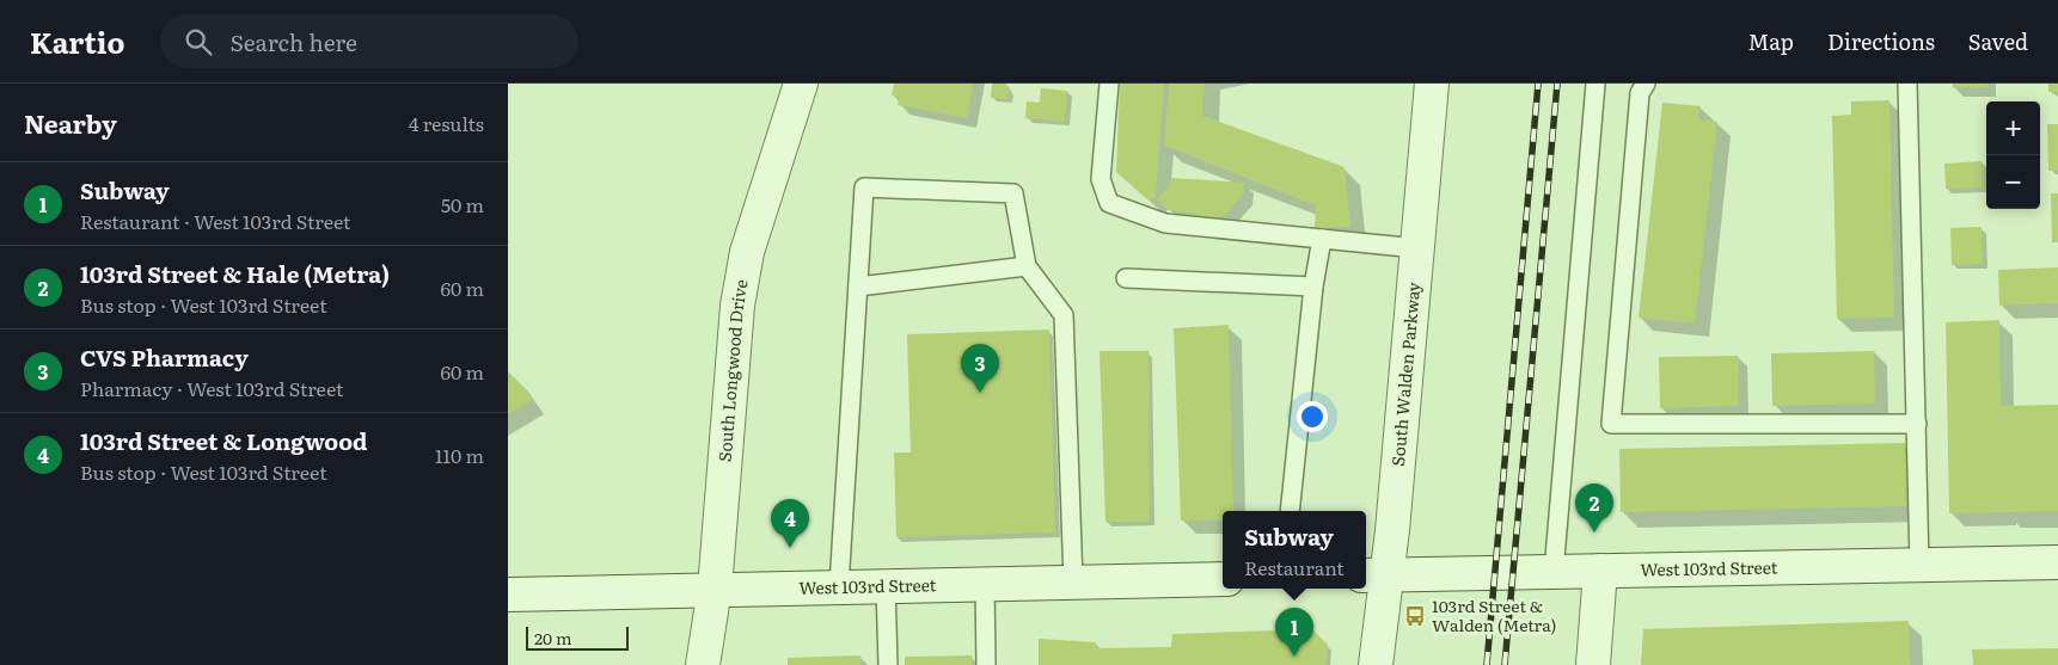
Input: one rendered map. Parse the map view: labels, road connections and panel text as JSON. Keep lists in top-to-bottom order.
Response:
{
  "streets": {
    "main road": ["South Longwood Drive", "South Walden Parkway", "West 103rd Street"]
  },
  "crossings": [
    ["South Longwood Drive", "West 103rd Street"],
    ["South Walden Parkway", "West 103rd Street"]
  ],
  "places": {
    "bus stop": ["103rd Street & Walden (Metra)"]
  },
  "scale_bar": "20 m",
  "page": {
    "header": "Kartio",
    "search": "Search here",
    "nav": ["Map", "Directions", "Saved"],
    "heading": ["Nearby", "4 results"],
    "map_buttons": ["+", "−"],
    "list": [
      {
        "mark": "1",
        "name": "Subway",
        "note": "Restaurant · West 103rd Street",
        "value": "50 m"
      },
      {
        "mark": "2",
        "name": "103rd Street & Hale (Metra)",
        "note": "Bus stop · West 103rd Street",
        "value": "60 m"
      },
      {
        "mark": "3",
        "name": "CVS Pharmacy",
        "note": "Pharmacy · West 103rd Street",
        "value": "60 m"
      },
      {
        "mark": "4",
        "name": "103rd Street & Longwood",
        "note": "Bus stop · West 103rd Street",
        "value": "110 m"
      }
    ],
    "pins": [
      "3",
      "2",
      "4",
      "1"
    ],
    "popup": ["Subway", "Restaurant"],
    "scale": "20 m"
  }
}
